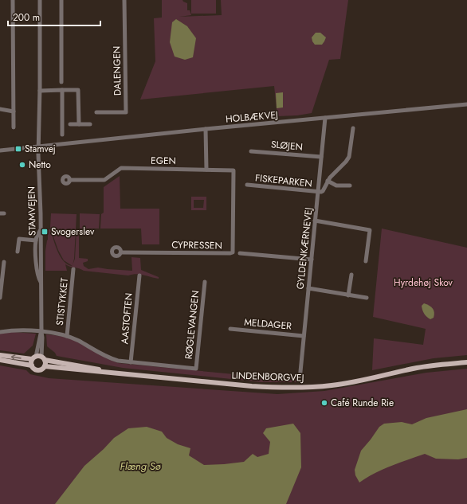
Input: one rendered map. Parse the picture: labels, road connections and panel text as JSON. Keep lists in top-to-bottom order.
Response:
{
  "streets": {
    "main road": ["LINDENBORGVEJ"],
    "street": [
      "DALENGEN",
      "HOLBÆKVEJ",
      "SLØJEN",
      "EGEN",
      "FISKEPARKEN",
      "STAMVEJEN",
      "CYPRESSEN",
      "GYLDENKÆRNEVEJ",
      "STISTYKKET",
      "AASTOFTEN",
      "MELDAGER",
      "RØGLEVANGEN"
    ]
  },
  "crossings": [
    ["HOLBÆKVEJ", "STAMVEJEN"],
    ["HOLBÆKVEJ", "GYLDENKÆRNEVEJ"],
    ["SLØJEN", "GYLDENKÆRNEVEJ"],
    ["EGEN", "CYPRESSEN"],
    ["FISKEPARKEN", "GYLDENKÆRNEVEJ"],
    ["STAMVEJEN", "LINDENBORGVEJ"],
    ["GYLDENKÆRNEVEJ", "MELDAGER"],
    ["AASTOFTEN", "RØGLEVANGEN"]
  ],
  "water": ["Flæng Sø"],
  "parks": ["Hyrdehøj Skov"],
  "places": {
    "transit": ["Stamvej", "Svogerslev"],
    "other": ["Netto", "Café Runde Rie"]
  },
  "scale_bar": "200 m"
}
